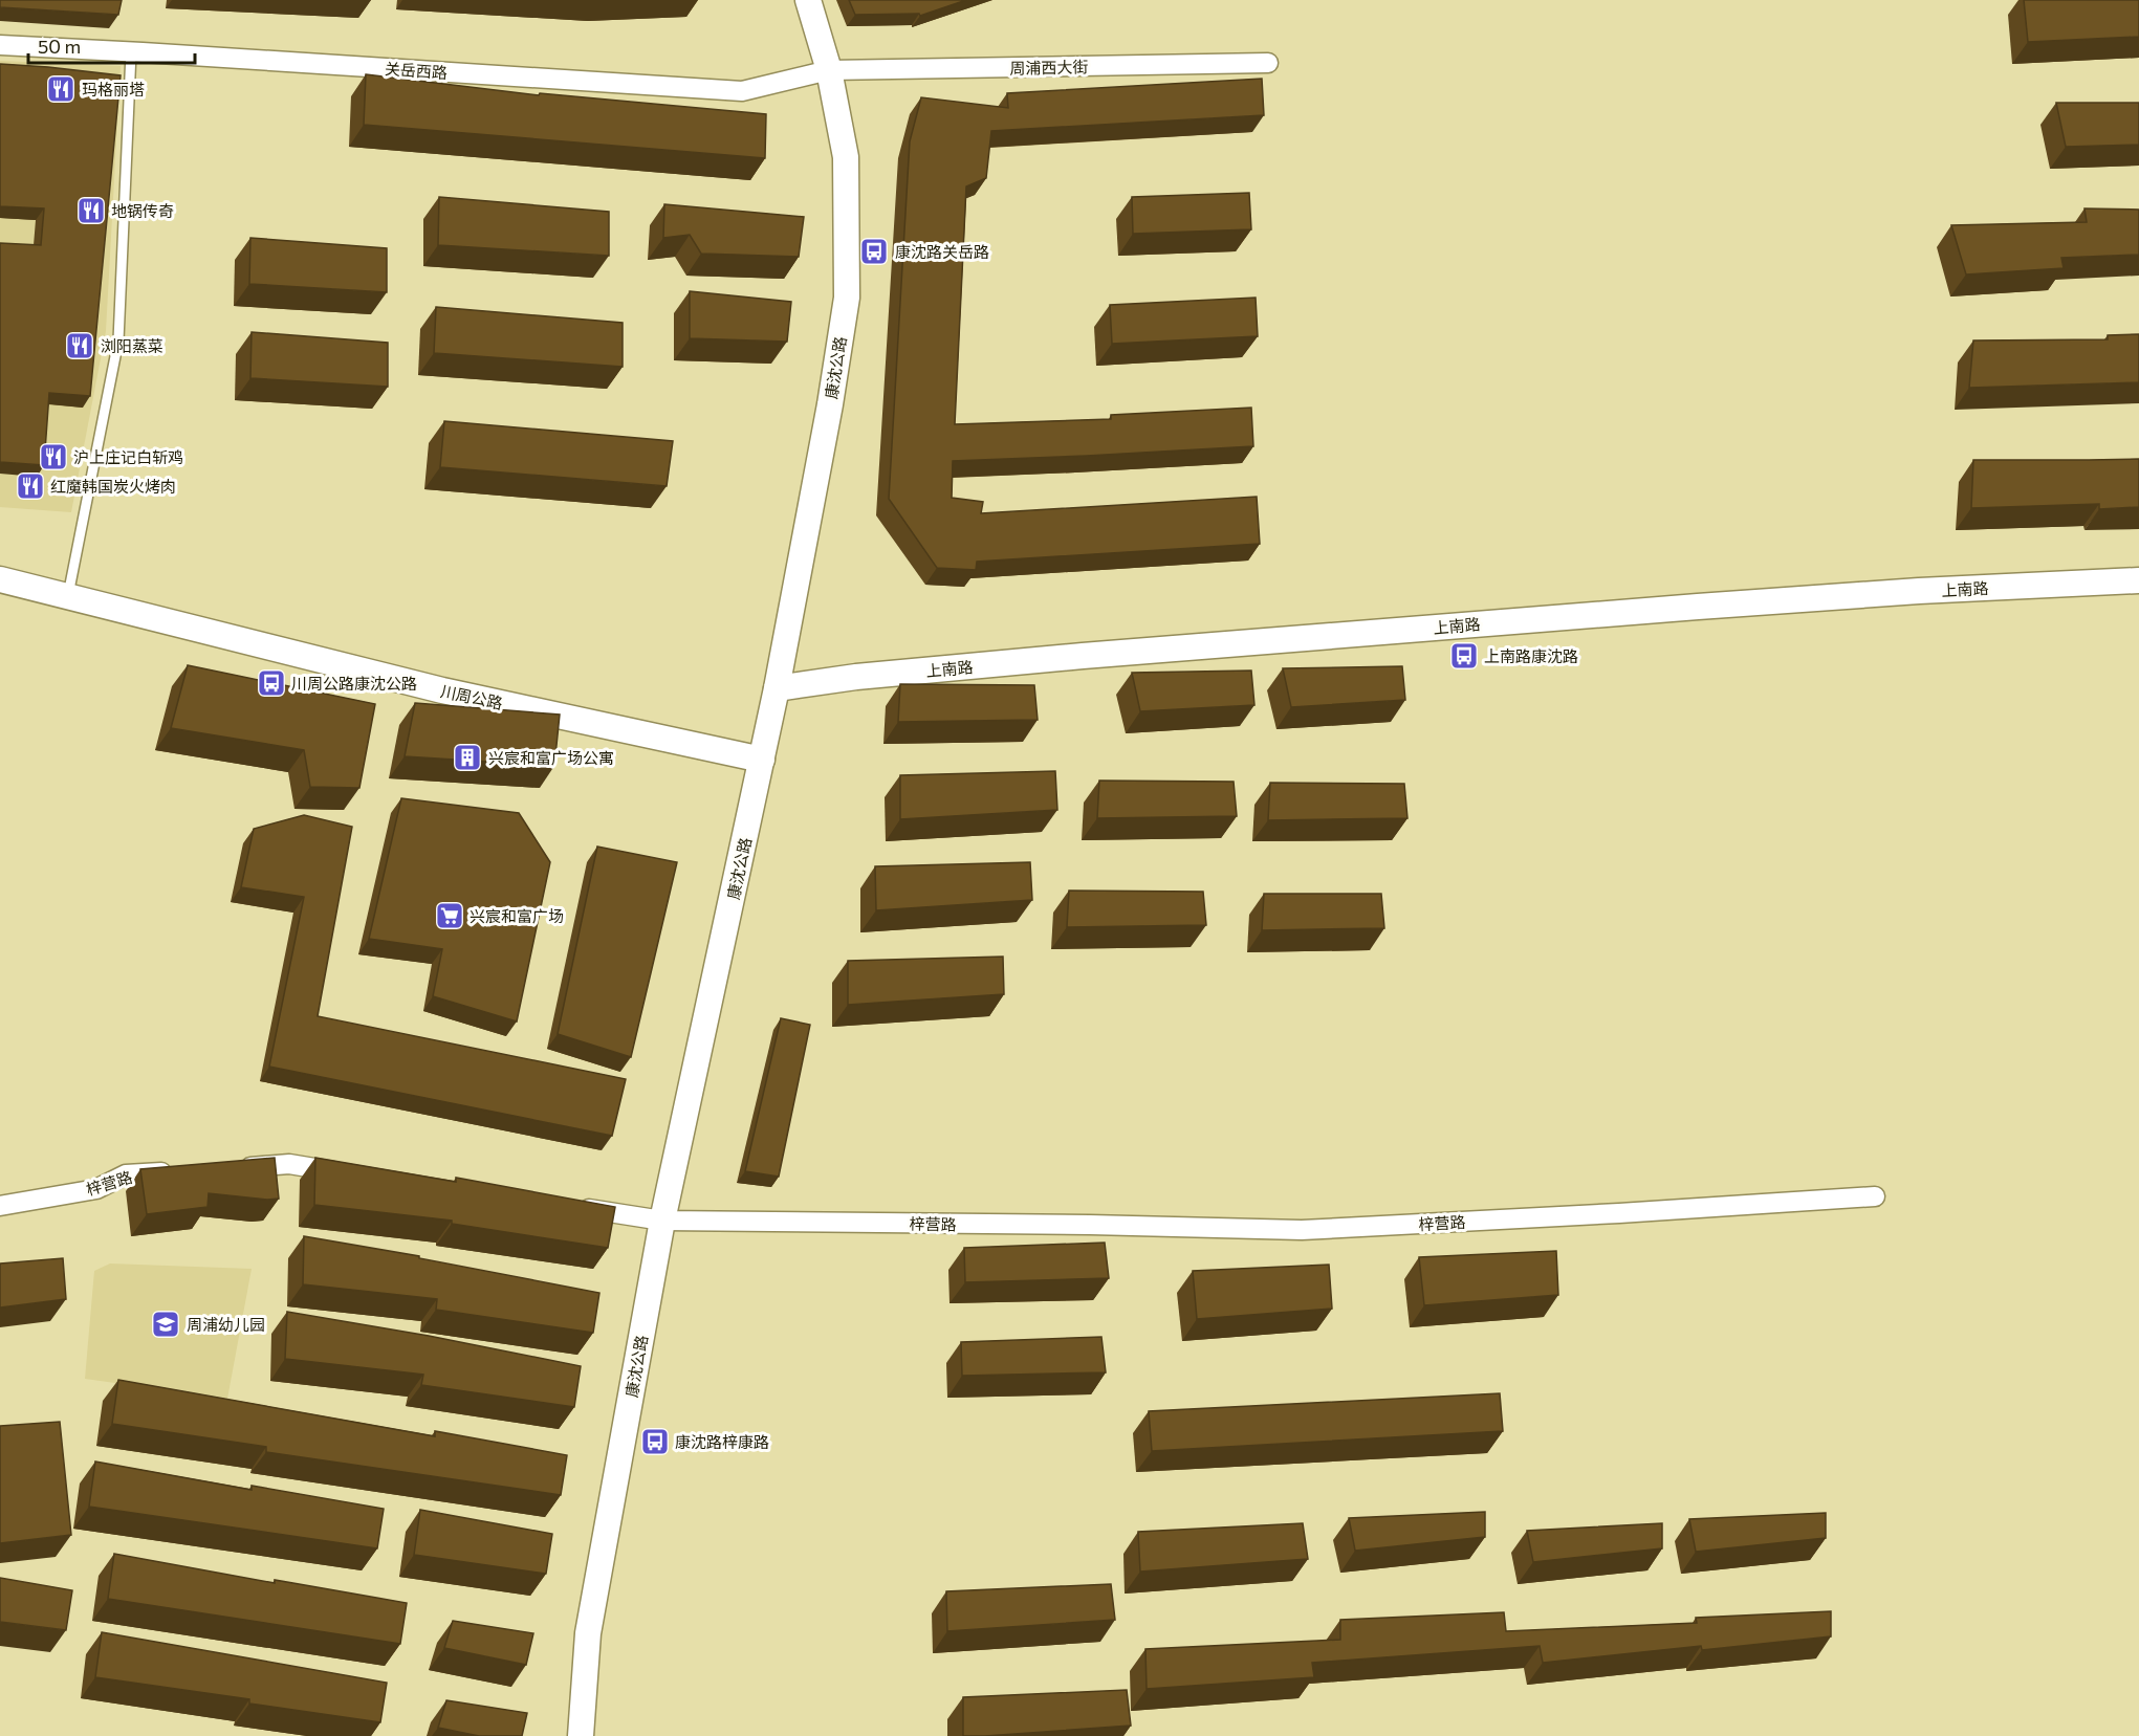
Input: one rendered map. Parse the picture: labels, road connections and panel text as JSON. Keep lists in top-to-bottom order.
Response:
{
  "streets": {
    "street": [
      "周浦西大街",
      "关岳西路",
      "康沈公路",
      "上南路",
      "川周公路",
      "梓营路"
    ]
  },
  "crossings": [
    ["周浦西大街", "关岳西路"],
    ["周浦西大街", "康沈公路"],
    ["关岳西路", "康沈公路"],
    ["康沈公路", "上南路"],
    ["康沈公路", "川周公路"],
    ["康沈公路", "梓营路"]
  ],
  "places": {
    "restaurant": [
      "玛格丽塔",
      "地锅传奇",
      "浏阳蒸菜",
      "沪上庄记白斩鸡",
      "红魔韩国炭火烤肉"
    ],
    "bus stop": [
      "康沈路关岳路",
      "上南路康沈路",
      "川周公路康沈公路",
      "康沈路梓康路"
    ],
    "building": ["兴宸和富广场公寓"],
    "supermarket": ["兴宸和富广场"],
    "school or university": ["周浦幼儿园"]
  },
  "scale_bar": "50 m"
}
